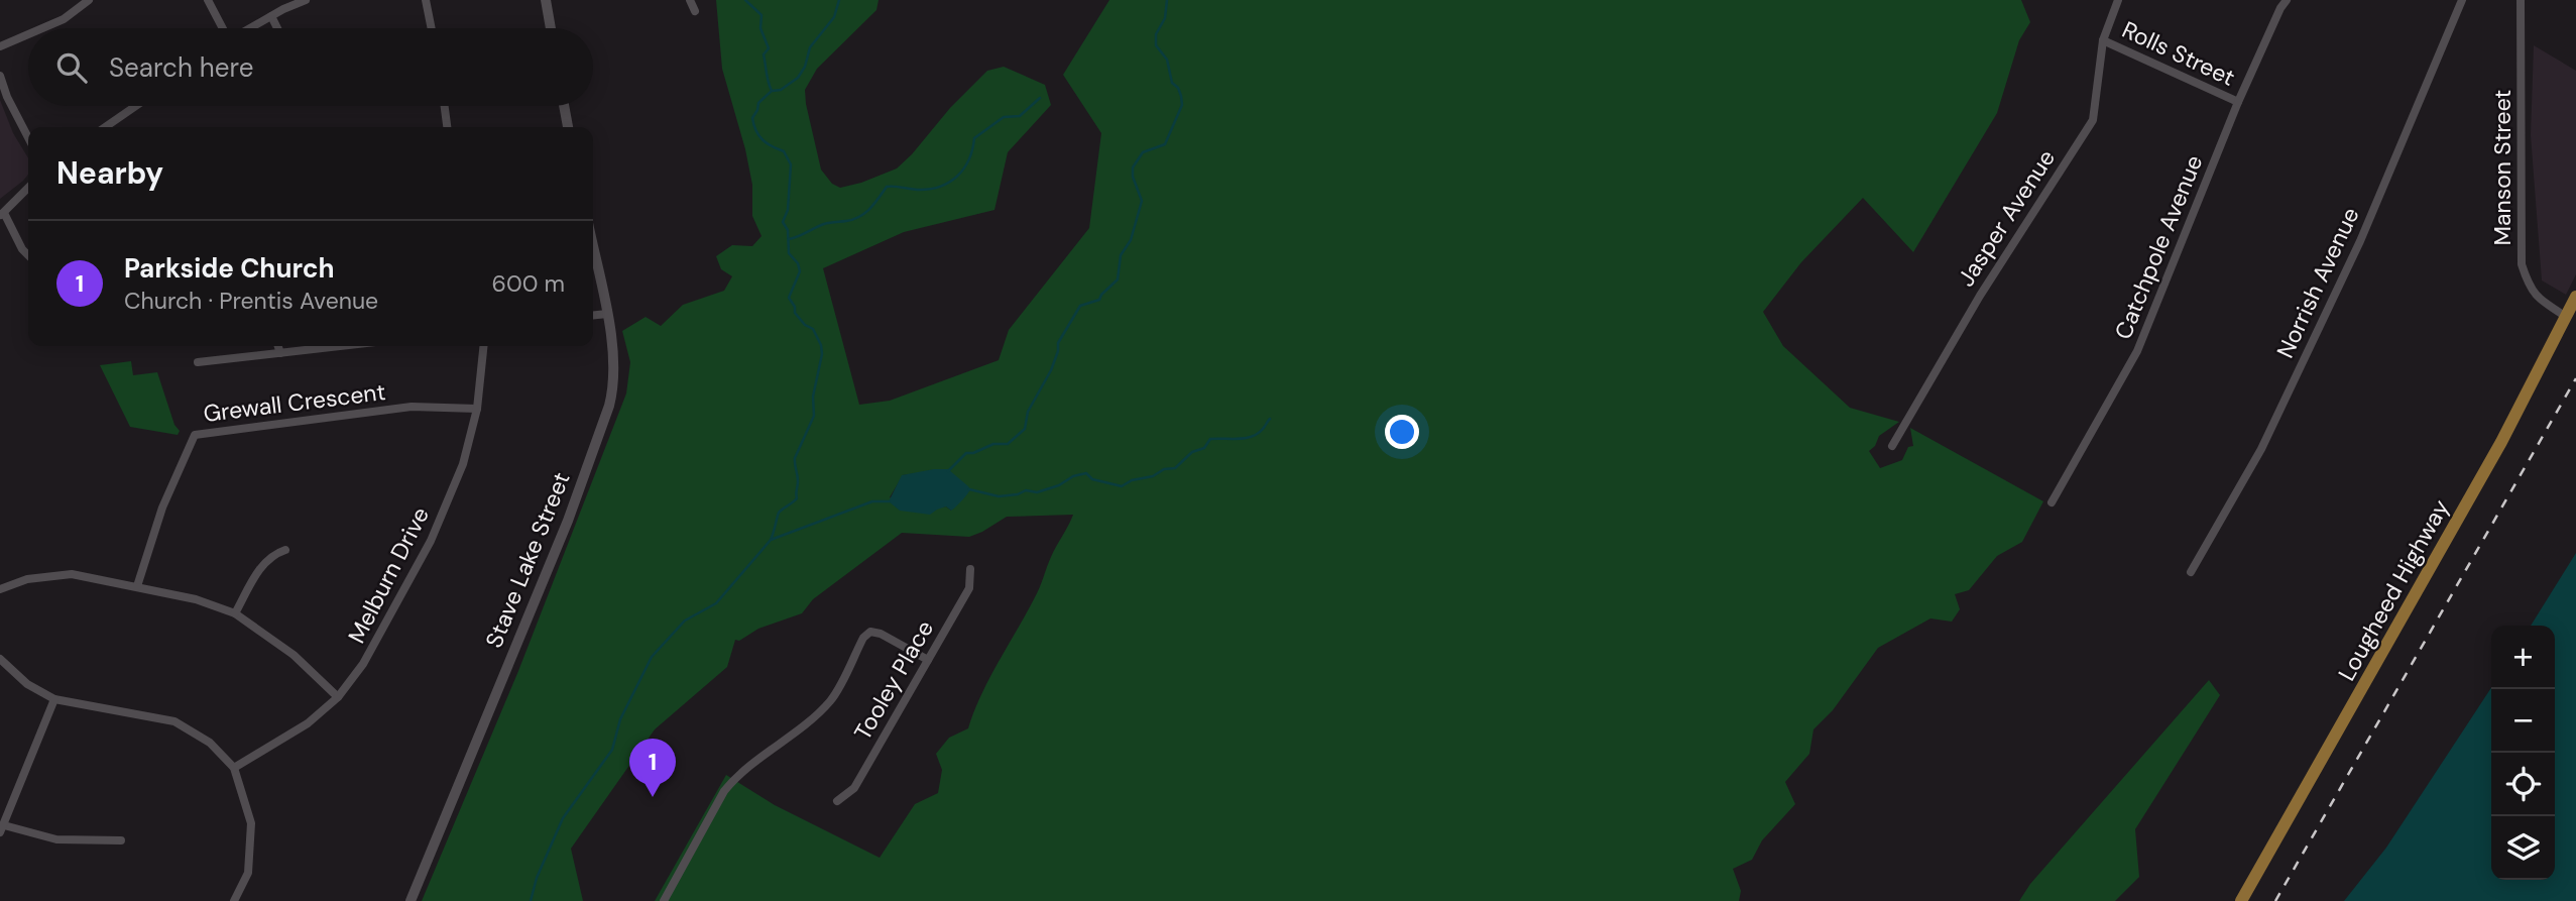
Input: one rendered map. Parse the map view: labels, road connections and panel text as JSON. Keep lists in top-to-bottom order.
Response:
{
  "streets": {
    "main road": ["Stave Lake Street", "Lougheed Highway"],
    "street": [
      "Rolls Street",
      "Manson Street",
      "Jasper Avenue",
      "Catchpole Avenue",
      "Norrish Avenue",
      "Grewall Crescent",
      "Melburn Drive",
      "Tooley Place"
    ]
  },
  "crossings": [
    ["Rolls Street", "Jasper Avenue"],
    ["Rolls Street", "Catchpole Avenue"],
    ["Manson Street", "Lougheed Highway"],
    ["Grewall Crescent", "Melburn Drive"]
  ],
  "page": {
    "search": "Search here",
    "heading": "Nearby",
    "list": [
      {
        "mark": "1",
        "name": "Parkside Church",
        "note": "Church · Prentis Avenue",
        "value": "600 m"
      }
    ],
    "map_buttons": ["+", "−"],
    "pins": "1"
  }
}
